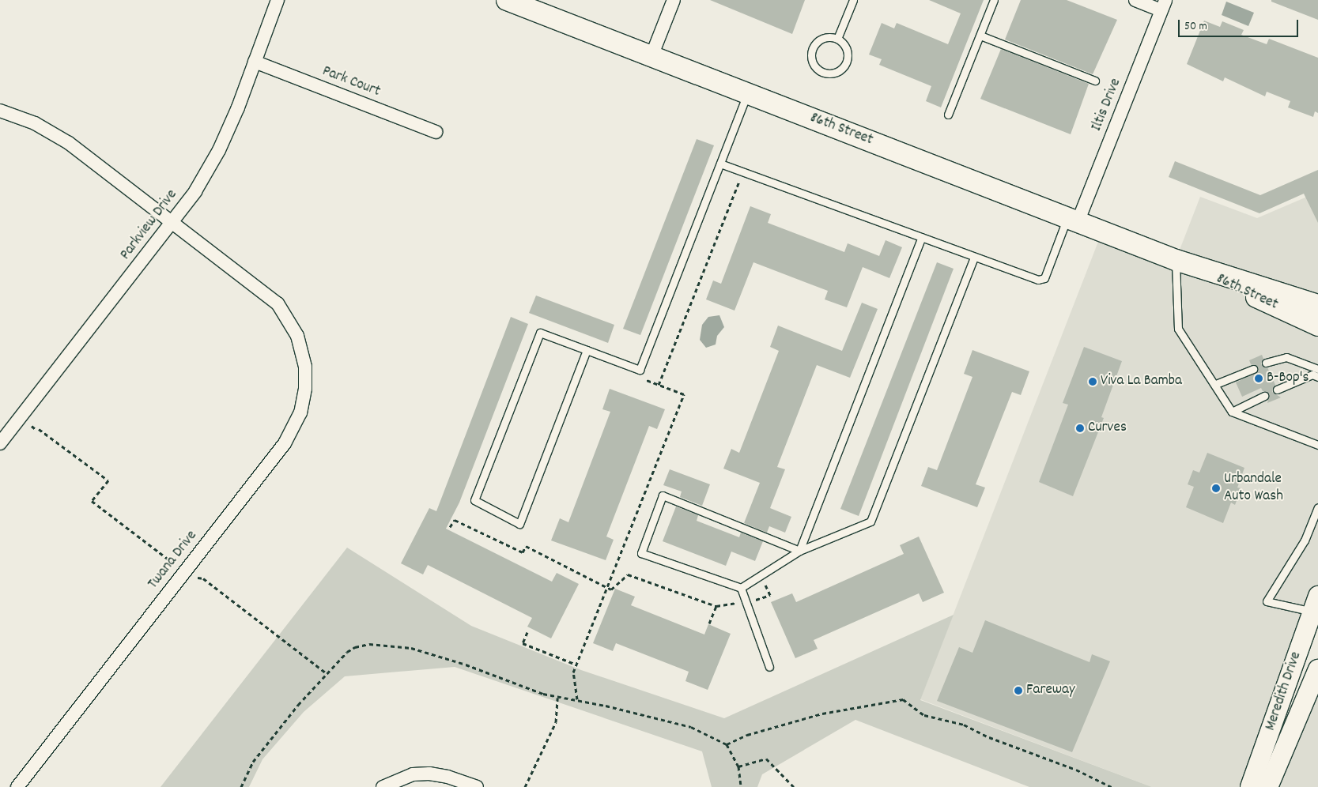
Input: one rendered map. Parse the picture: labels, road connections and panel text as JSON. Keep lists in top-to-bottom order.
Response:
{
  "streets": {
    "main road": ["86th Street", "Meredith Drive"],
    "street": [
      "Park Court",
      "Iltis Drive",
      "Parkview Drive",
      "Twana Drive"
    ]
  },
  "crossings": [
    ["Park Court", "Parkview Drive"],
    ["Iltis Drive", "86th Street"],
    ["Parkview Drive", "Twana Drive"]
  ],
  "places": [
    "B-Bop's",
    "Viva La Bamba",
    "Curves",
    "Urbandale Auto Wash",
    "Fareway"
  ],
  "scale_bar": "50 m"
}
